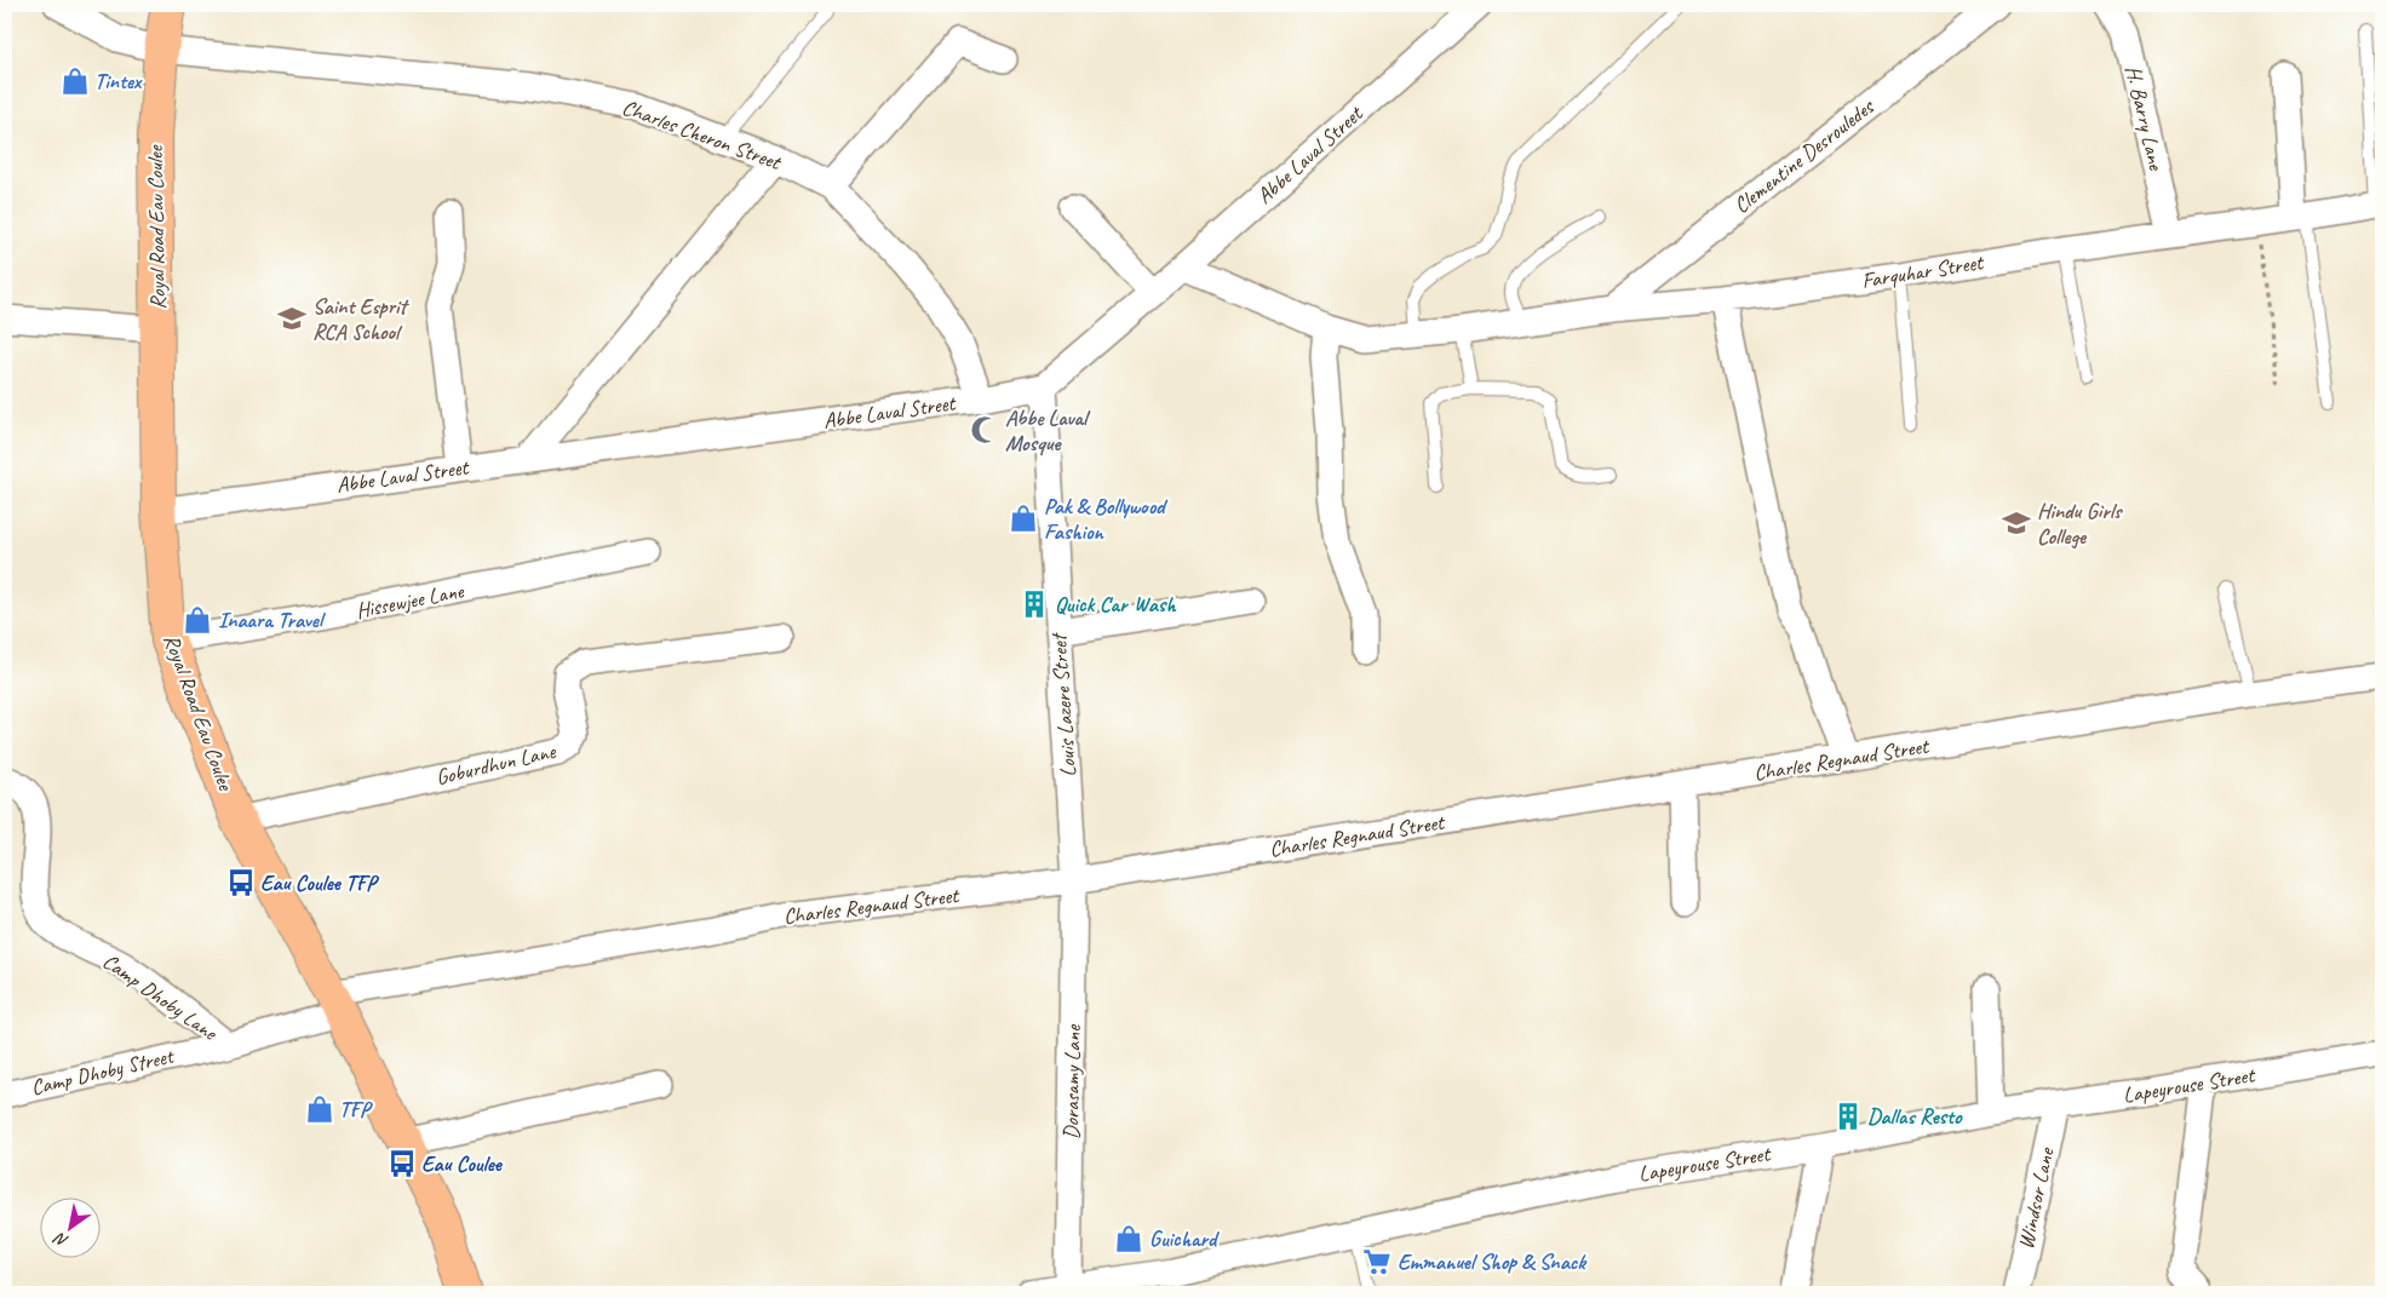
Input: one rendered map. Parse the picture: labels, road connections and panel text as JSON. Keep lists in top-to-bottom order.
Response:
{
  "streets": {
    "main road": ["Royal Road Eau Coulee"],
    "street": [
      "H. Barry Lane",
      "Charles Cheron Street",
      "Abbe Laval Street",
      "Clementine Desrouledes",
      "Farquhar Street",
      "Hissewjee Lane",
      "Louis Lazere Street",
      "Charles Regnaud Street",
      "Goburdhun Lane",
      "Camp Dhoby Lane",
      "Camp Dhoby Street",
      "Dorasamy Lane",
      "Lapeyrouse Street",
      "Windsor Lane"
    ]
  },
  "crossings": [
    ["H. Barry Lane", "Farquhar Street"],
    ["Charles Cheron Street", "Abbe Laval Street"],
    ["Charles Cheron Street", "Royal Road Eau Coulee"],
    ["Abbe Laval Street", "Royal Road Eau Coulee"],
    ["Abbe Laval Street", "Farquhar Street"],
    ["Abbe Laval Street", "Louis Lazere Street"],
    ["Clementine Desrouledes", "Farquhar Street"],
    ["Royal Road Eau Coulee", "Hissewjee Lane"],
    ["Royal Road Eau Coulee", "Charles Regnaud Street"],
    ["Royal Road Eau Coulee", "Goburdhun Lane"],
    ["Royal Road Eau Coulee", "Camp Dhoby Street"],
    ["Louis Lazere Street", "Charles Regnaud Street"],
    ["Louis Lazere Street", "Dorasamy Lane"],
    ["Charles Regnaud Street", "Camp Dhoby Street"],
    ["Charles Regnaud Street", "Dorasamy Lane"],
    ["Camp Dhoby Lane", "Camp Dhoby Street"],
    ["Dorasamy Lane", "Lapeyrouse Street"],
    ["Lapeyrouse Street", "Windsor Lane"]
  ],
  "places": {
    "shop": [
      "Tintex",
      "Pak & Bollywood Fashion",
      "Inaara Travel",
      "TFP",
      "Guichard"
    ],
    "school or university": ["Saint Esprit RCA School", "Hindu Girls College"],
    "mosque": ["Abbe Laval Mosque"],
    "building": ["Quick Car Wash", "Dallas Resto"],
    "bus stop": ["Eau Coulee TFP", "Eau Coulee"],
    "supermarket": ["Emmanuel Shop & Snack"]
  },
  "north": "bottom left"
}
